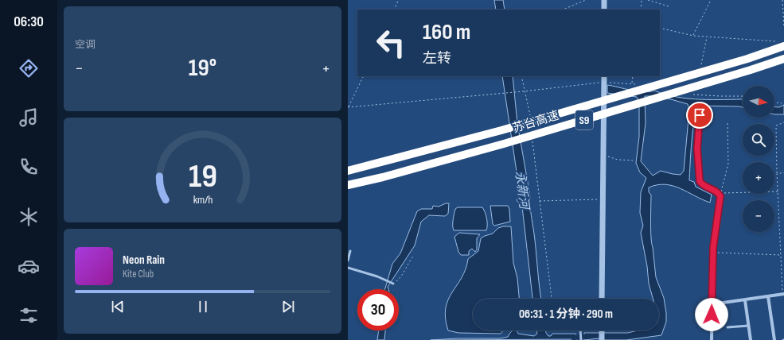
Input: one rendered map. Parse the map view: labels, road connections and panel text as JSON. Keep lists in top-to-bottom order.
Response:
{
  "streets": {
    "highway": ["S9", "苏台高速"]
  },
  "water": ["永新河"],
  "north": "right",
  "page": {
    "tabs": "06:30",
    "tile": "空调",
    "turn": ["160 m", "左转"],
    "heat": ["−", "19°", "+"],
    "map_buttons": ["+", "−"],
    "song": ["Neon Rain", "Kite Club"],
    "limit": "30",
    "trip": "06:31 · 1 分钟 · 290 m",
    "gauge": ["19", "km/h"]
  }
}
